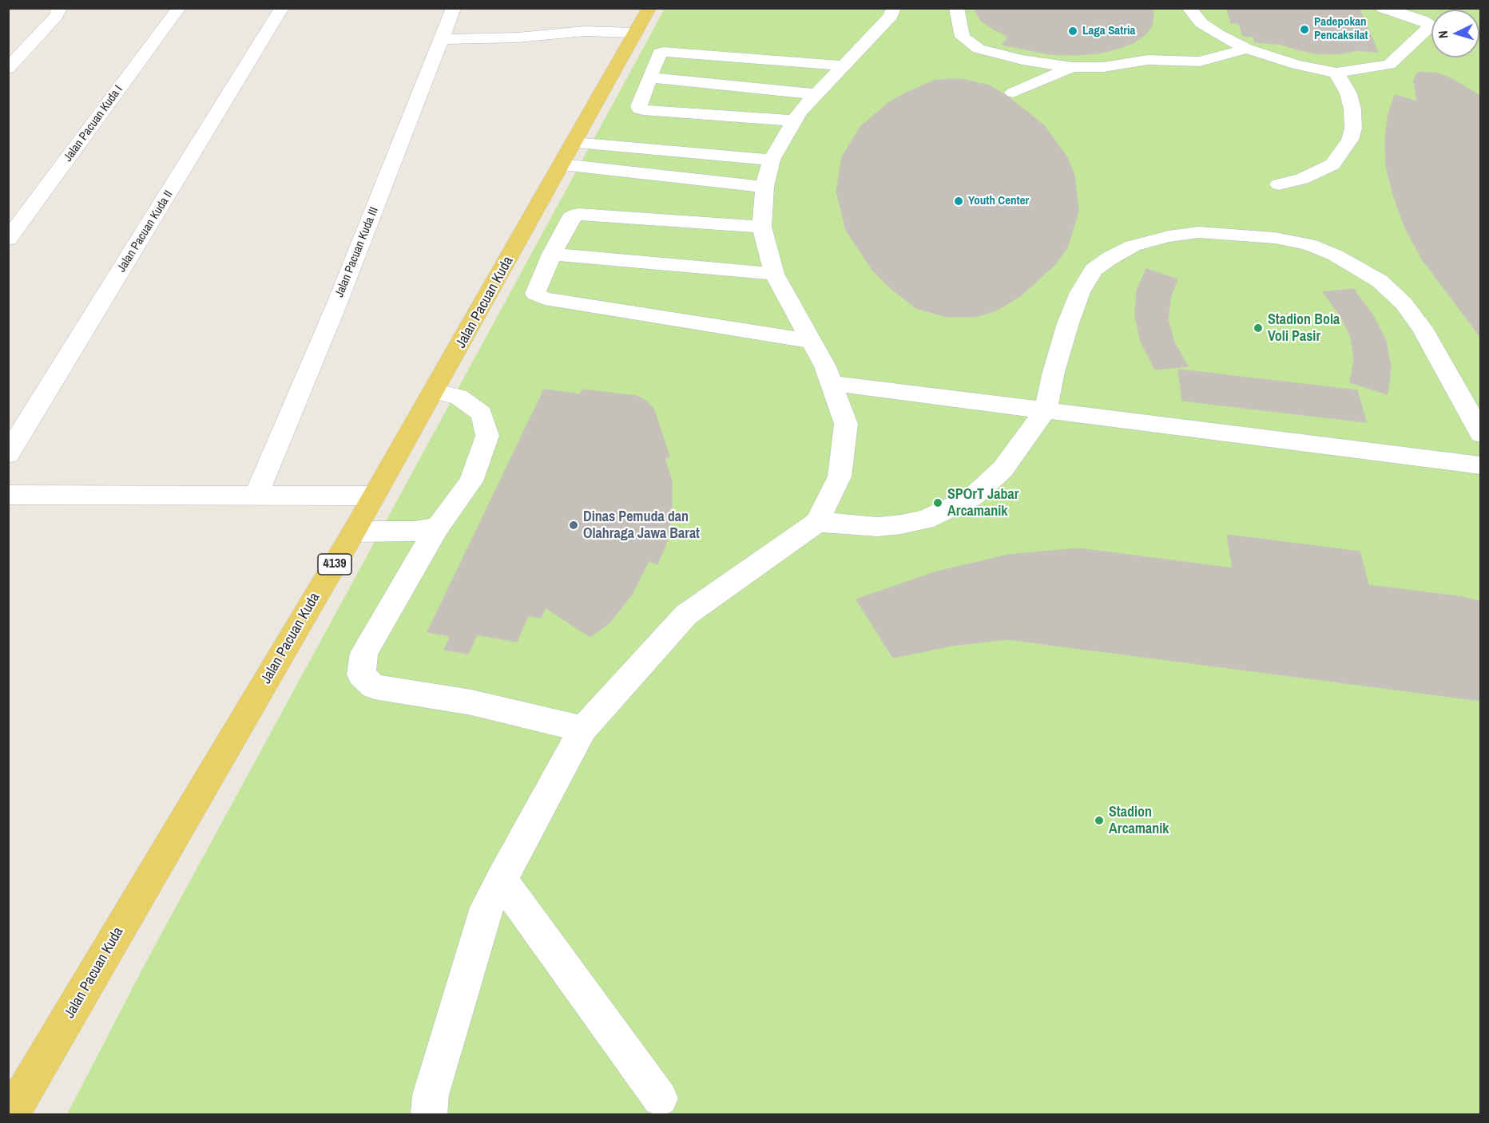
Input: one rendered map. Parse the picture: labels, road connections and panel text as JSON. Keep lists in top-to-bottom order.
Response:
{
  "streets": {
    "main road": ["Jalan Pacuan Kuda", "4139"],
    "street": ["Jalan Pacuan Kuda I", "Jalan Pacuan Kuda II", "Jalan Pacuan Kuda III"]
  },
  "places": [
    "Padepokan Pencaksilat",
    "Laga Satria",
    "Youth Center",
    "Stadion Bola Voli Pasir",
    "SPOrT Jabar Arcamanik",
    "Dinas Pemuda dan Olahraga Jawa Barat",
    "Stadion Arcamanik"
  ],
  "north": "left"
}
